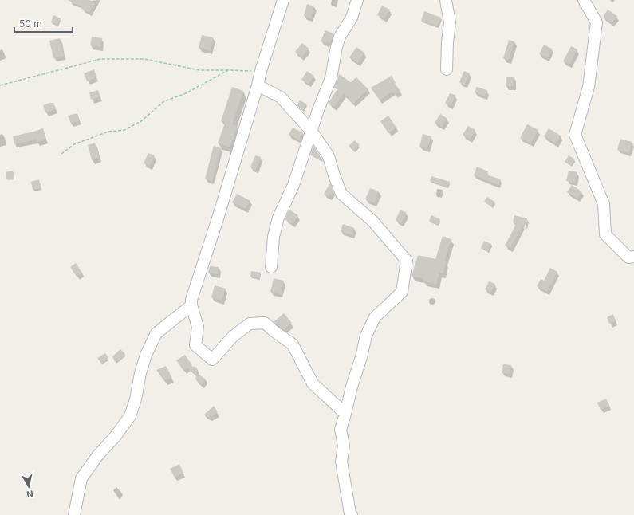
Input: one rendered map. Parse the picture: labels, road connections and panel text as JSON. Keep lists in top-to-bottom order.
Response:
{
  "scale_bar": "50 m",
  "north": "bottom"
}
